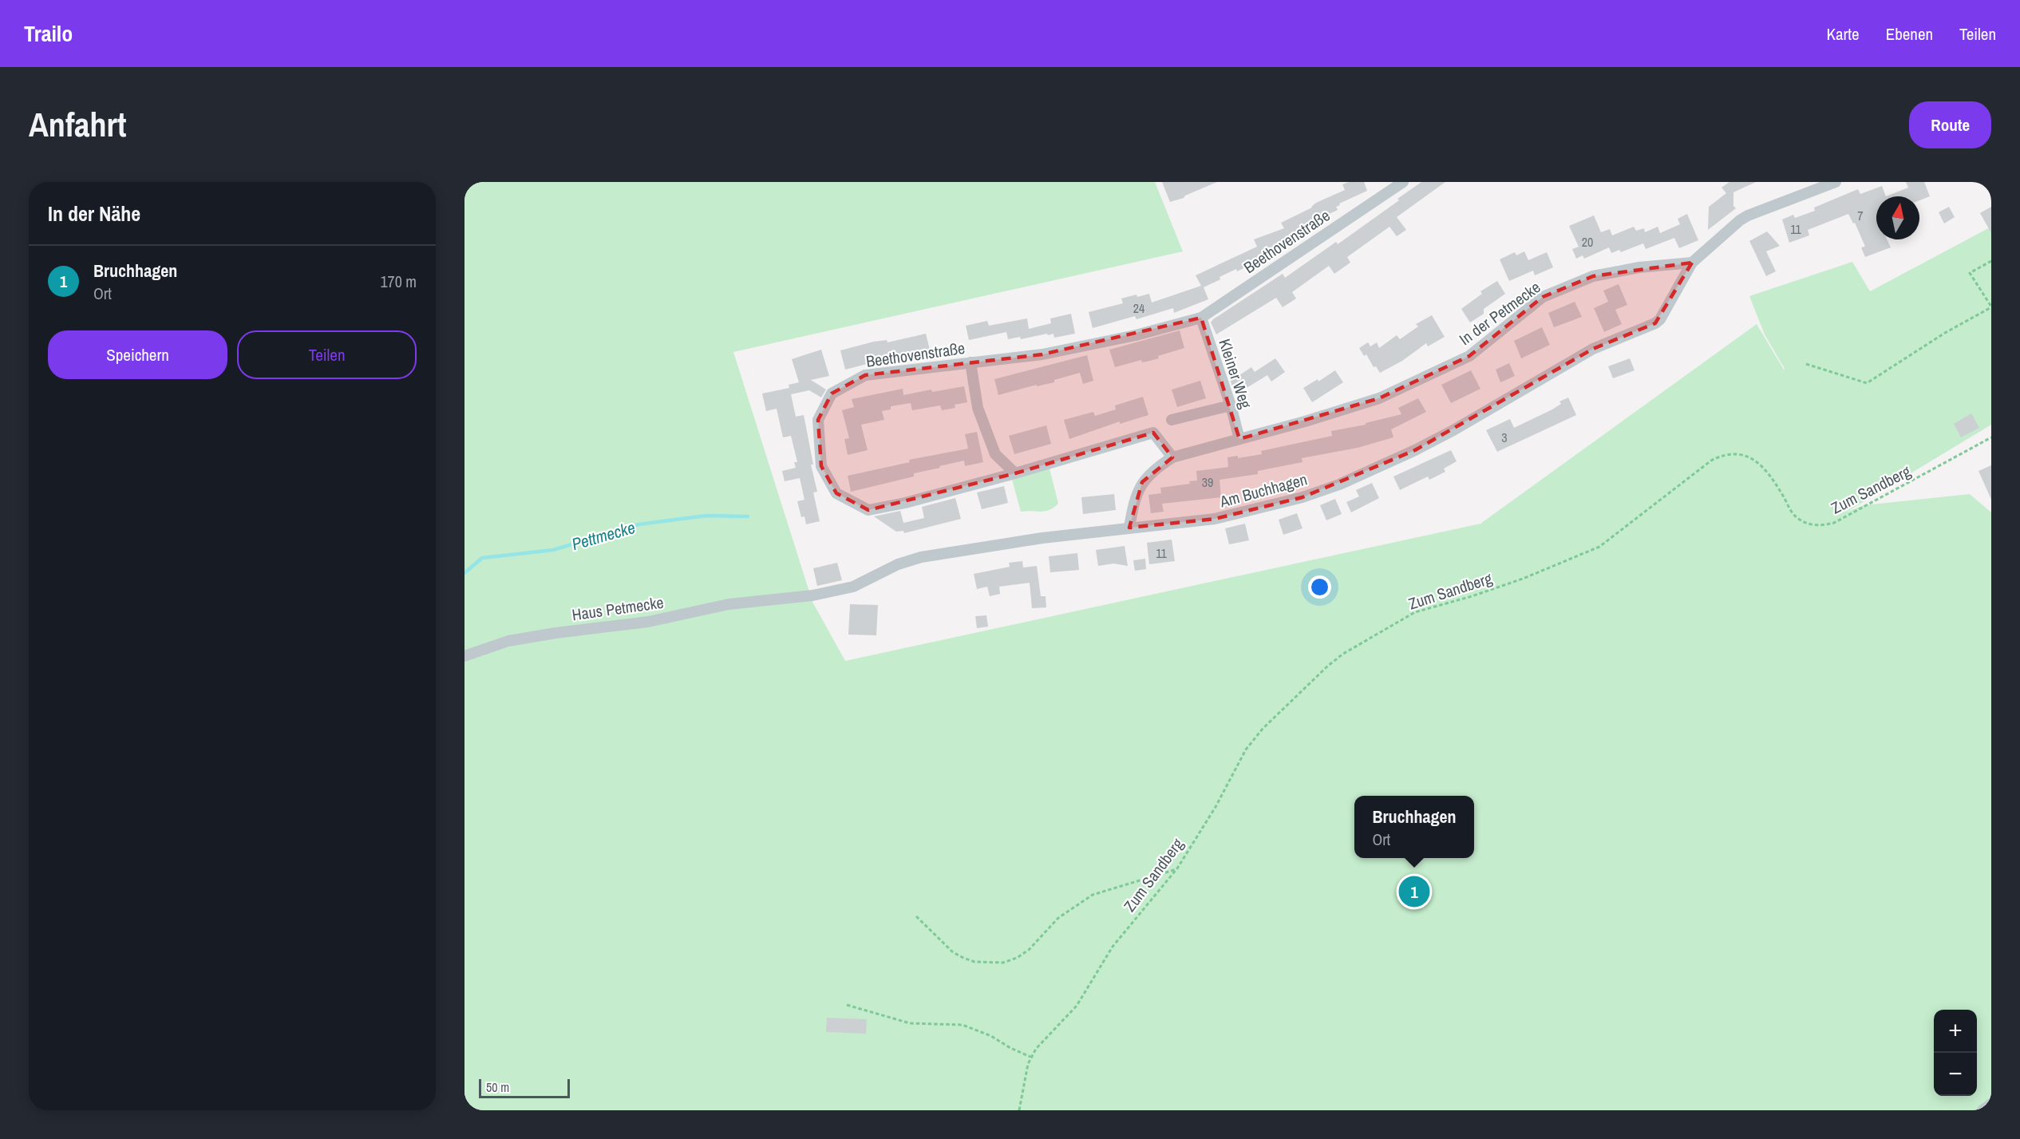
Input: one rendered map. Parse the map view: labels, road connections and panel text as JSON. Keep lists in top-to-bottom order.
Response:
{
  "streets": {
    "street": [
      "Beethovenstraße",
      "In der Petmecke",
      "Kleiner Weg",
      "Am Buchhagen",
      "Haus Petmecke"
    ],
    "path": ["Zum Sandberg"]
  },
  "crossings": [
    ["Beethovenstraße", "In der Petmecke"],
    ["Beethovenstraße", "Kleiner Weg"],
    ["In der Petmecke", "Kleiner Weg"],
    ["In der Petmecke", "Am Buchhagen"],
    ["Am Buchhagen", "Haus Petmecke"]
  ],
  "water": ["Pettmecke"],
  "house_numbers": [
    "7",
    "11",
    "20",
    "24",
    "3",
    "39",
    "11"
  ],
  "scale_bar": "50 m",
  "north": "top",
  "page": {
    "header": "Trailo",
    "nav": ["Karte", "Ebenen", "Teilen"],
    "buttons": [
      "Route",
      ["Speichern", "Teilen"]
    ],
    "title": "Anfahrt",
    "heading": "In der Nähe",
    "list": [
      {
        "mark": "1",
        "name": "Bruchhagen",
        "note": "Ort",
        "value": "170 m"
      }
    ],
    "popup": ["Bruchhagen", "Ort"],
    "pins": "1",
    "map_buttons": ["+", "−"],
    "scale": "50 m"
  }
}
